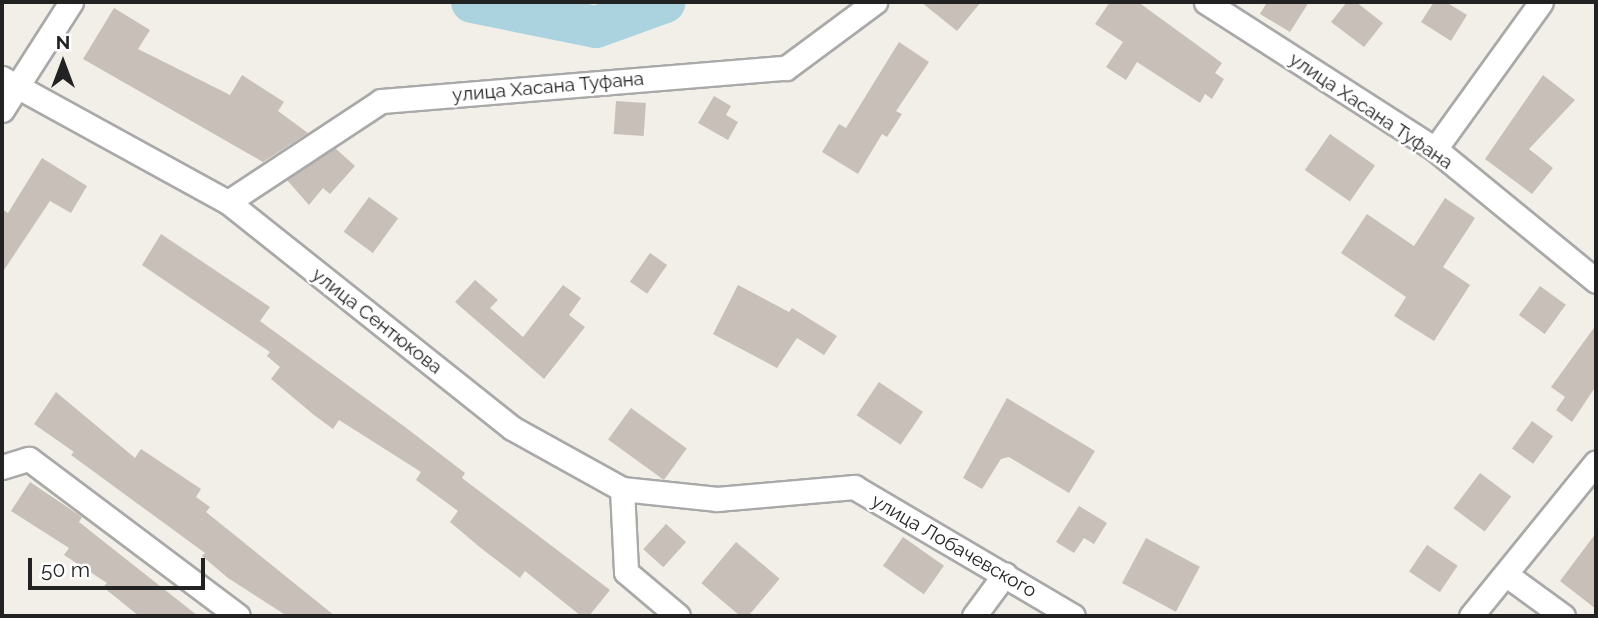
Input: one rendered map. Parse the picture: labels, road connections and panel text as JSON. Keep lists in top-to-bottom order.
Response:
{
  "streets": {
    "street": ["улица Хасана Туфана", "улица Сентюкова", "улица Лобачевского"]
  },
  "crossings": [
    ["улица Хасана Туфана", "улица Сентюкова"],
    ["улица Сентюкова", "улица Лобачевского"]
  ],
  "scale_bar": "50 m",
  "north": "top"
}
